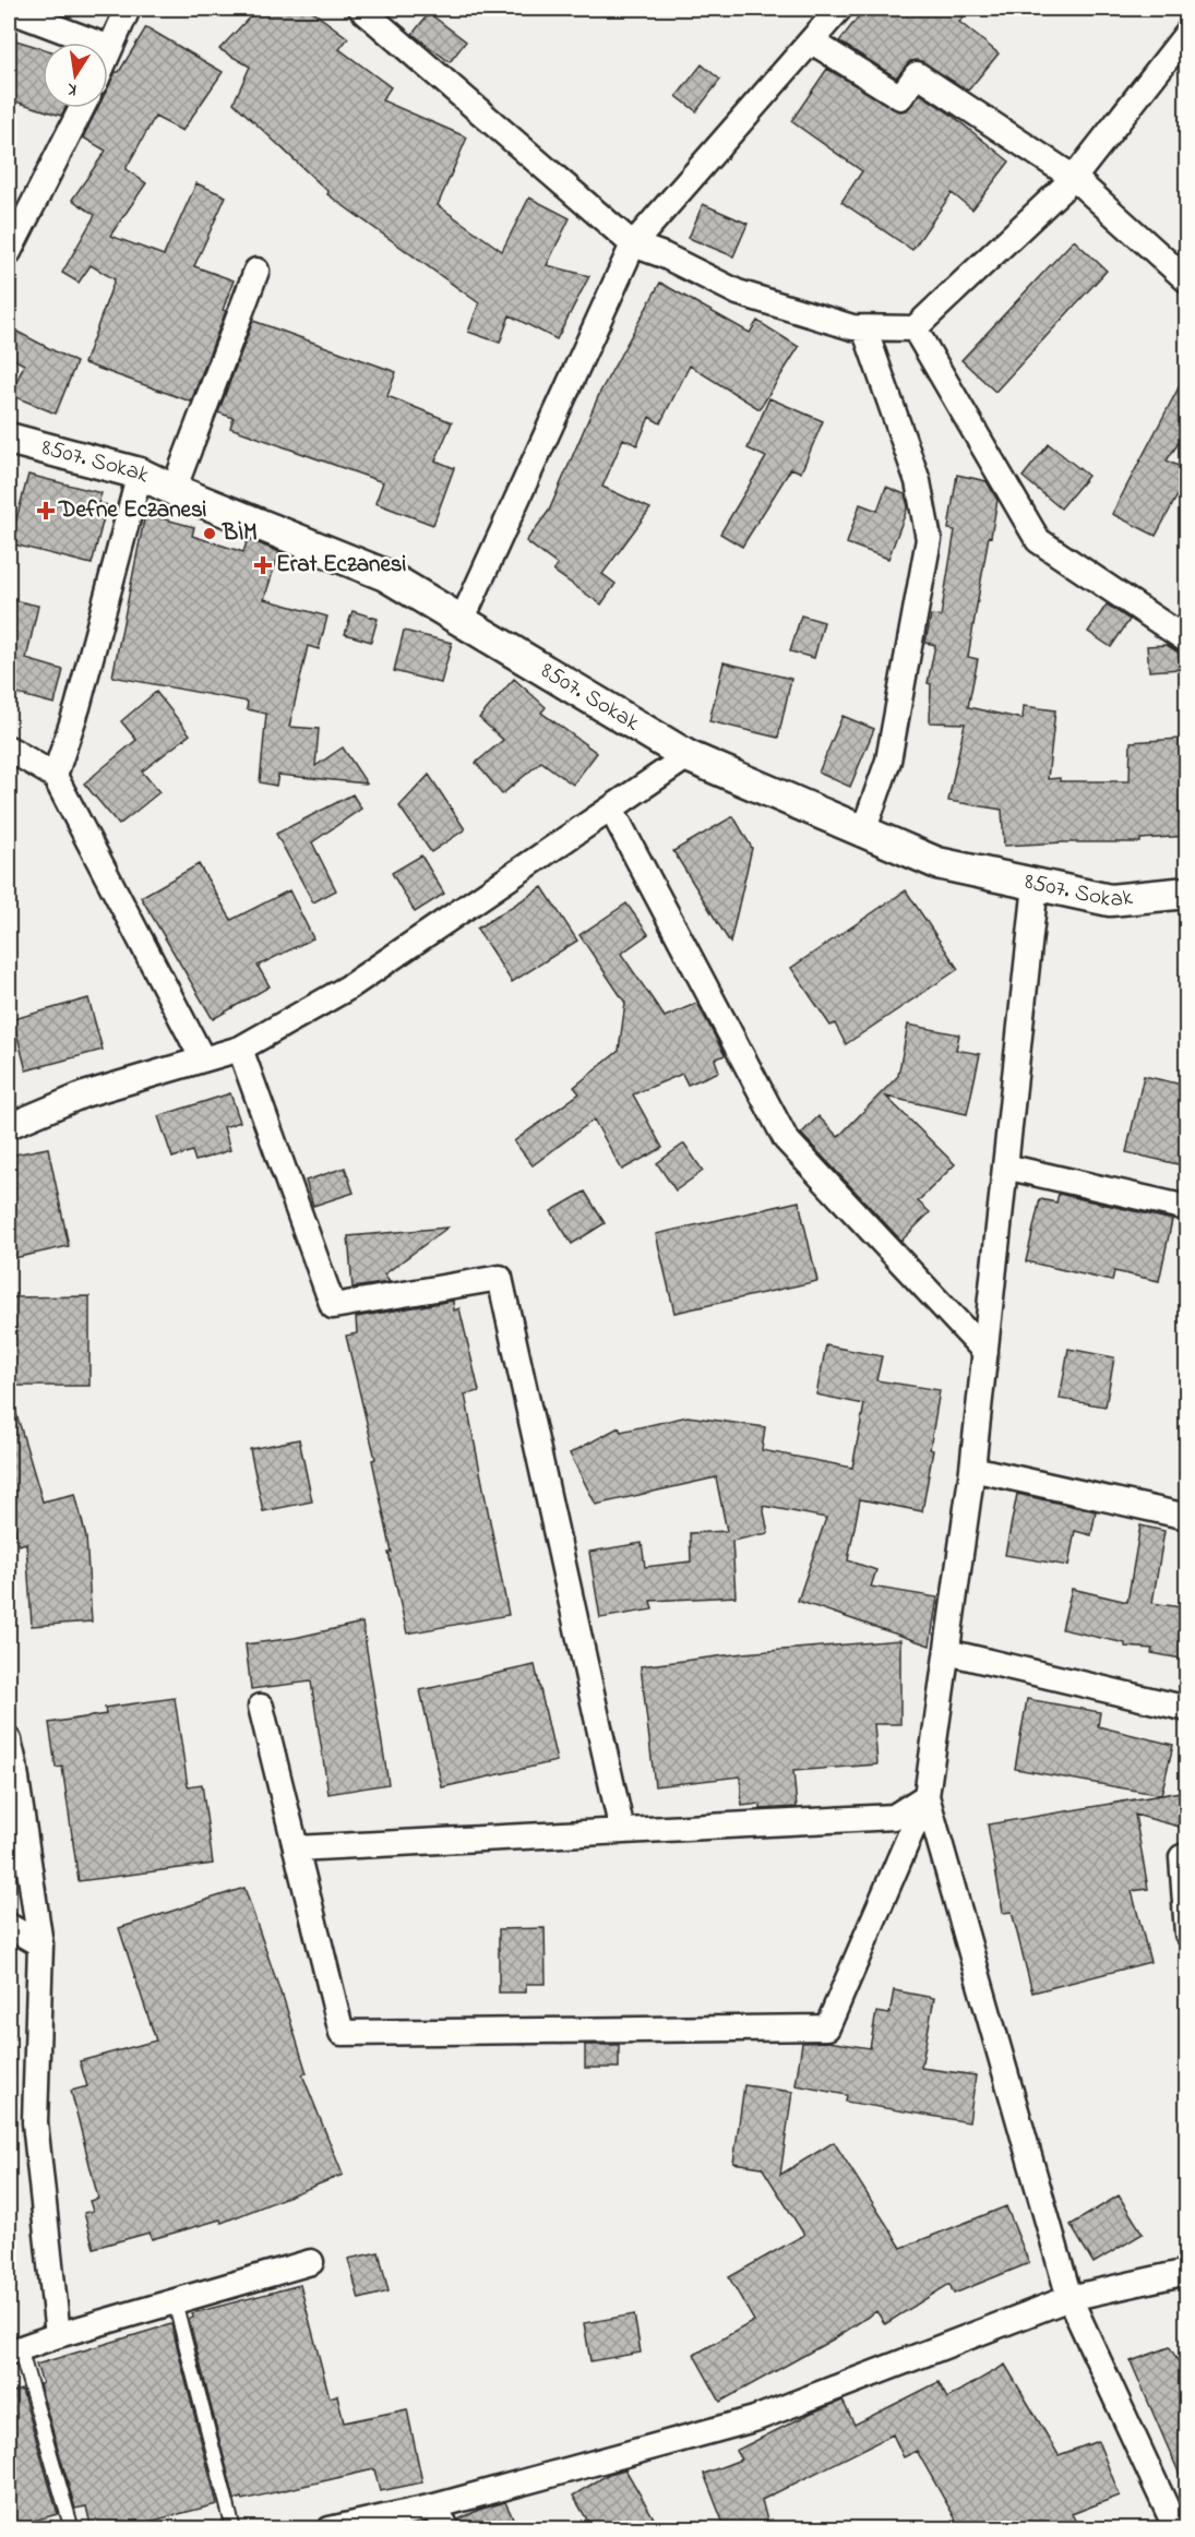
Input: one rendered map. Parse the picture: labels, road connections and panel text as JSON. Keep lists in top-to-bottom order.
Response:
{
  "streets": {
    "street": ["8507. Sokak"]
  },
  "places": {
    "health": ["Defne Eczanesi", "Erat Eczanesi"],
    "other": ["BİM"]
  },
  "north": "bottom"
}
